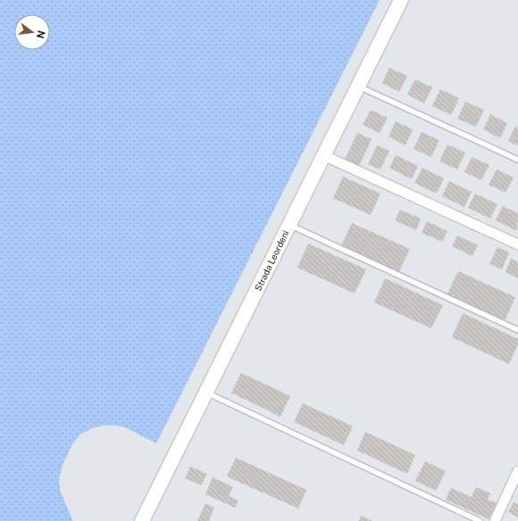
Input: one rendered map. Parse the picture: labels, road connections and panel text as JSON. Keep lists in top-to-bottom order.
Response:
{
  "streets": {
    "main road": ["Strada Leordeni"]
  },
  "north": "right"
}
